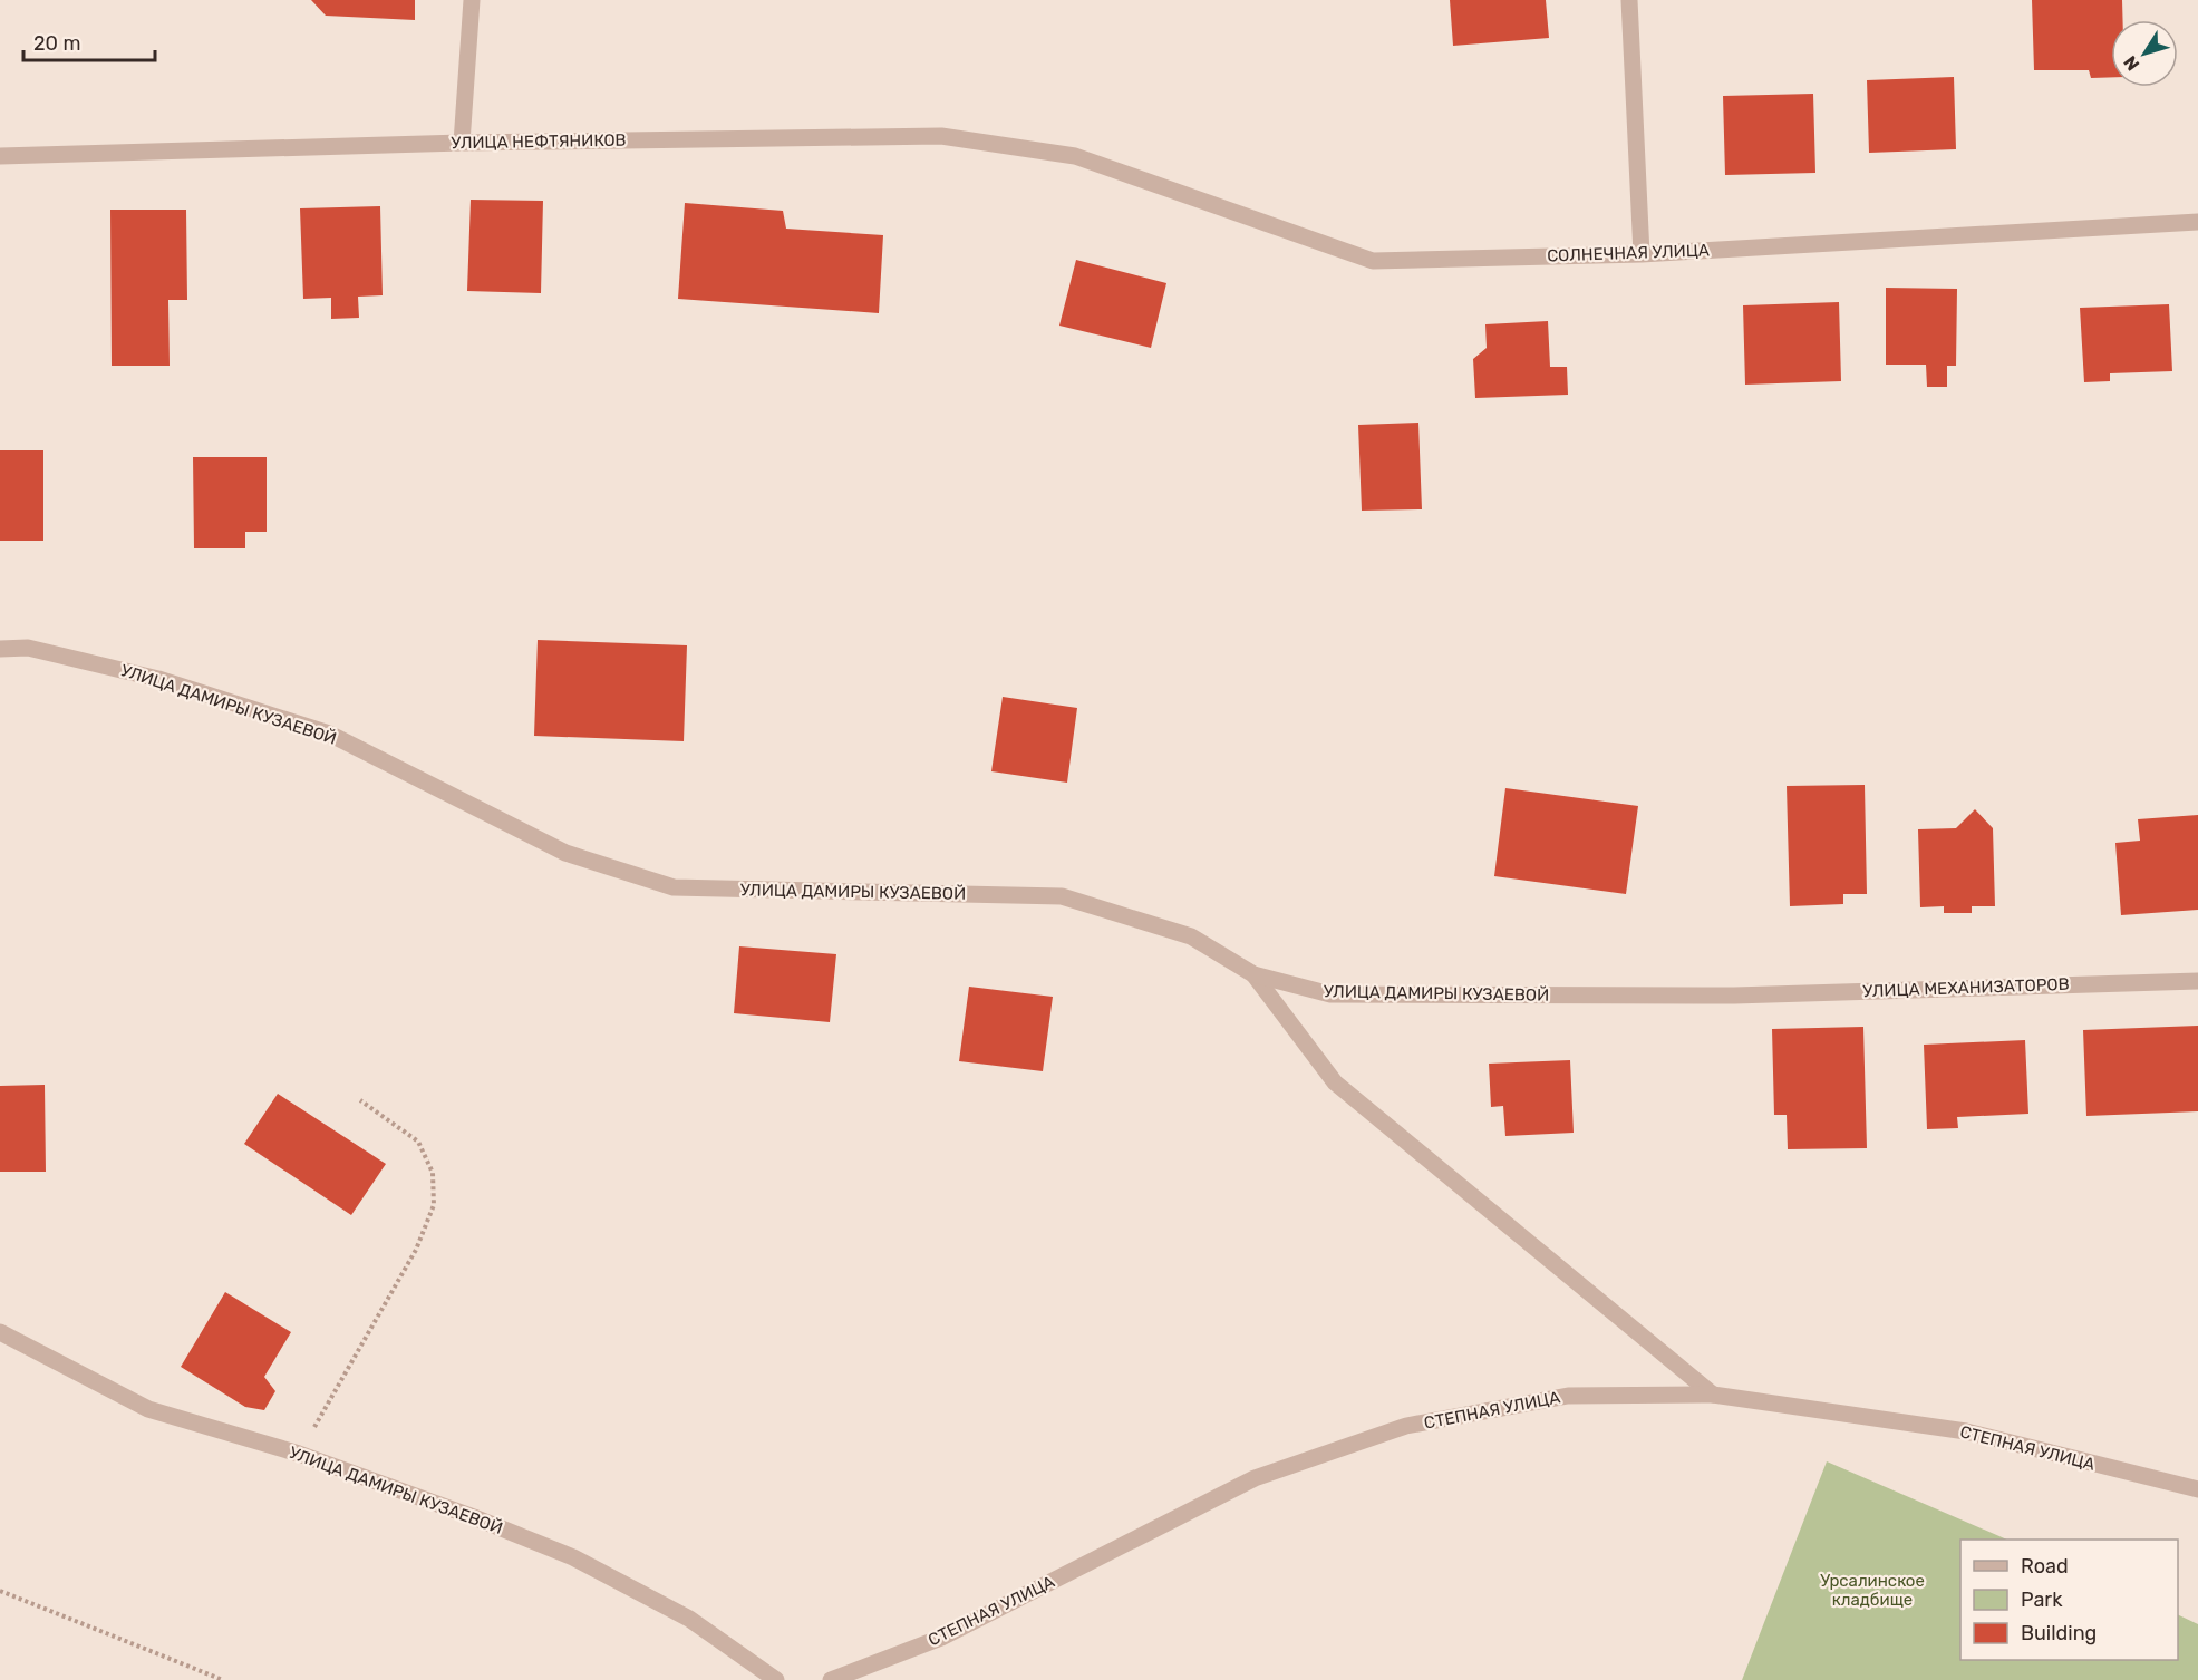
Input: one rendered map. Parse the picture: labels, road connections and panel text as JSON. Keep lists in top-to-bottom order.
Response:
{
  "streets": {
    "street": [
      "УЛИЦА НЕФТЯНИКОВ",
      "СОЛНЕЧНАЯ УЛИЦА",
      "УЛИЦА ДАМИРЫ КУЗАЕВОЙ",
      "УЛИЦА МЕХАНИЗАТОРОВ",
      "СТЕПНАЯ УЛИЦА"
    ]
  },
  "crossings": [
    ["УЛИЦА НЕФТЯНИКОВ", "СОЛНЕЧНАЯ УЛИЦА"],
    ["УЛИЦА ДАМИРЫ КУЗАЕВОЙ", "УЛИЦА МЕХАНИЗАТОРОВ"]
  ],
  "parks": ["Урсалинское кладбище"],
  "legend": ["Road", "Park", "Building"],
  "scale_bar": "20 m",
  "north": "bottom left"
}
